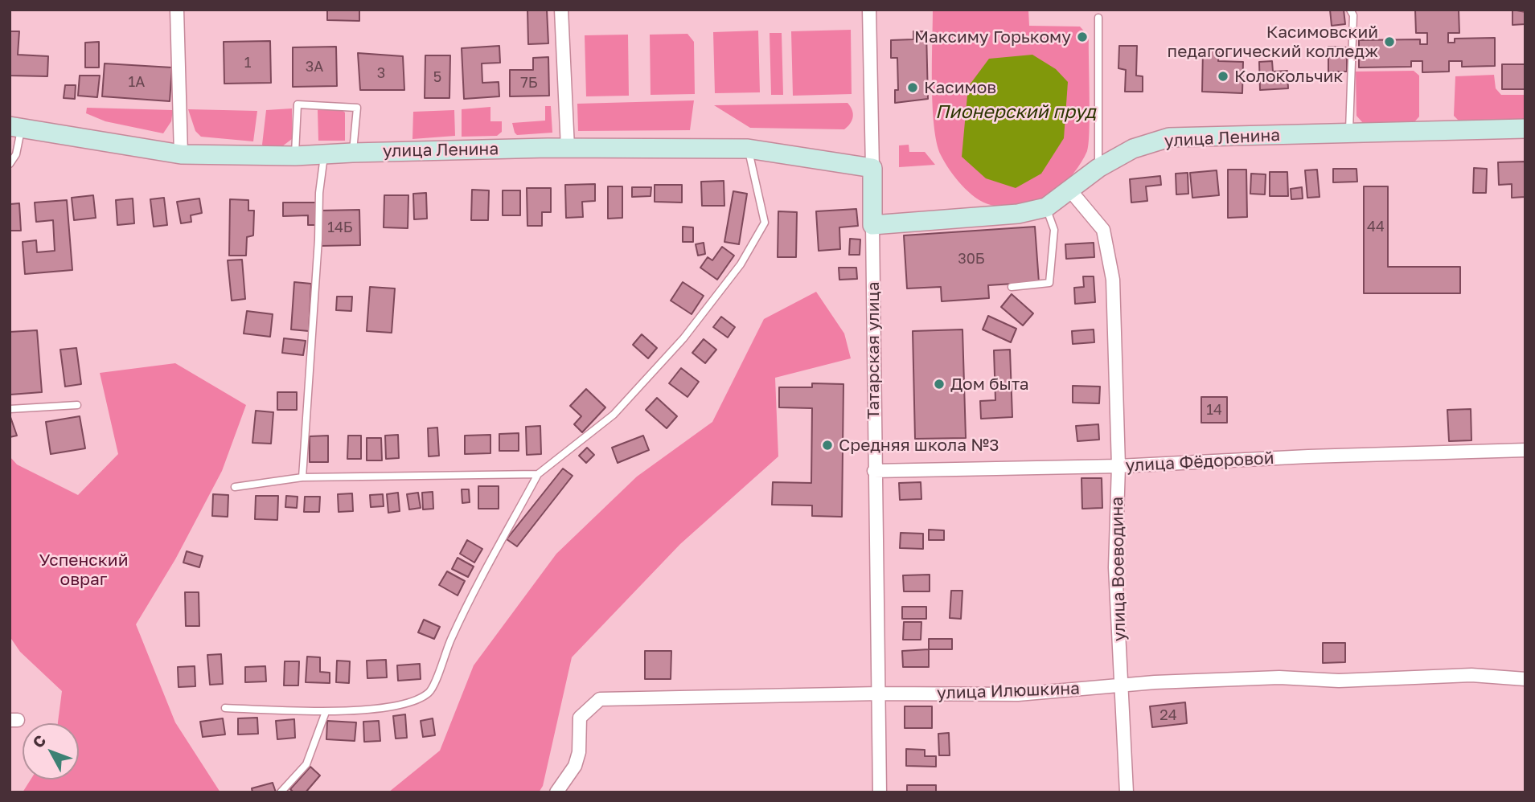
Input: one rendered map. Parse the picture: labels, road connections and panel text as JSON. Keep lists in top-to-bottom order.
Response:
{
  "streets": {
    "street": [
      "улица Ленина",
      "Татарская улица",
      "улица Фёдоровой",
      "улица Воеводина",
      "улица Илюшкина"
    ]
  },
  "crossings": [
    ["улица Ленина", "Татарская улица"],
    ["улица Ленина", "улица Воеводина"],
    ["Татарская улица", "улица Фёдоровой"],
    ["Татарская улица", "улица Илюшкина"],
    ["улица Фёдоровой", "улица Воеводина"],
    ["улица Воеводина", "улица Илюшкина"]
  ],
  "water": ["Пионерский пруд"],
  "parks": ["Успенский овраг"],
  "places": [
    "Максиму Горькому",
    "Касимовский педагогический колледж",
    "Колокольчик",
    "Касимов",
    "Дом быта",
    "Средняя школа №3"
  ],
  "house_numbers": [
    "1",
    "3А",
    "3",
    "5",
    "1А",
    "7Б",
    "44",
    "14Б",
    "30Б",
    "14",
    "24"
  ],
  "north": "top left"
}
